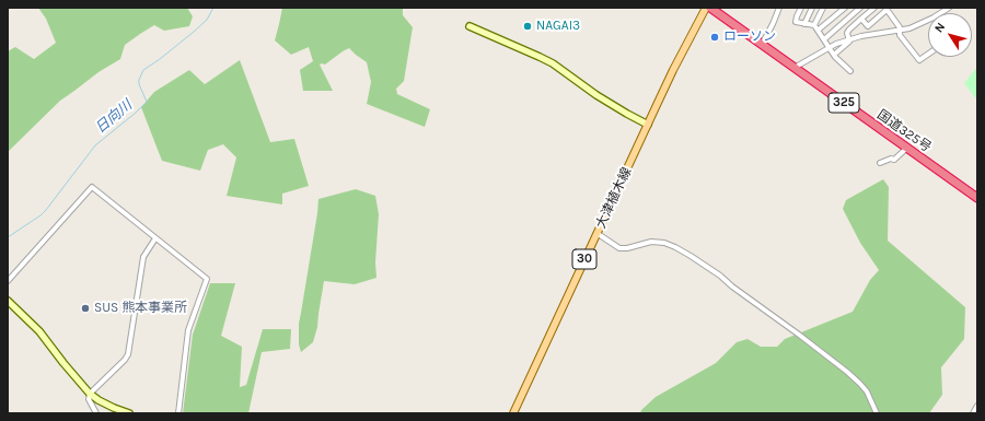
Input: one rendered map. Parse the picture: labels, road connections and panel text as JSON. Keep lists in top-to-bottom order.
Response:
{
  "streets": {
    "highway": ["325", "国道325号"],
    "main road": ["大津植木線", "30"]
  },
  "water": ["日向川"],
  "places": ["NAGAI3", "ローソン", "SUS 熊本事業所"],
  "north": "top left"
}
